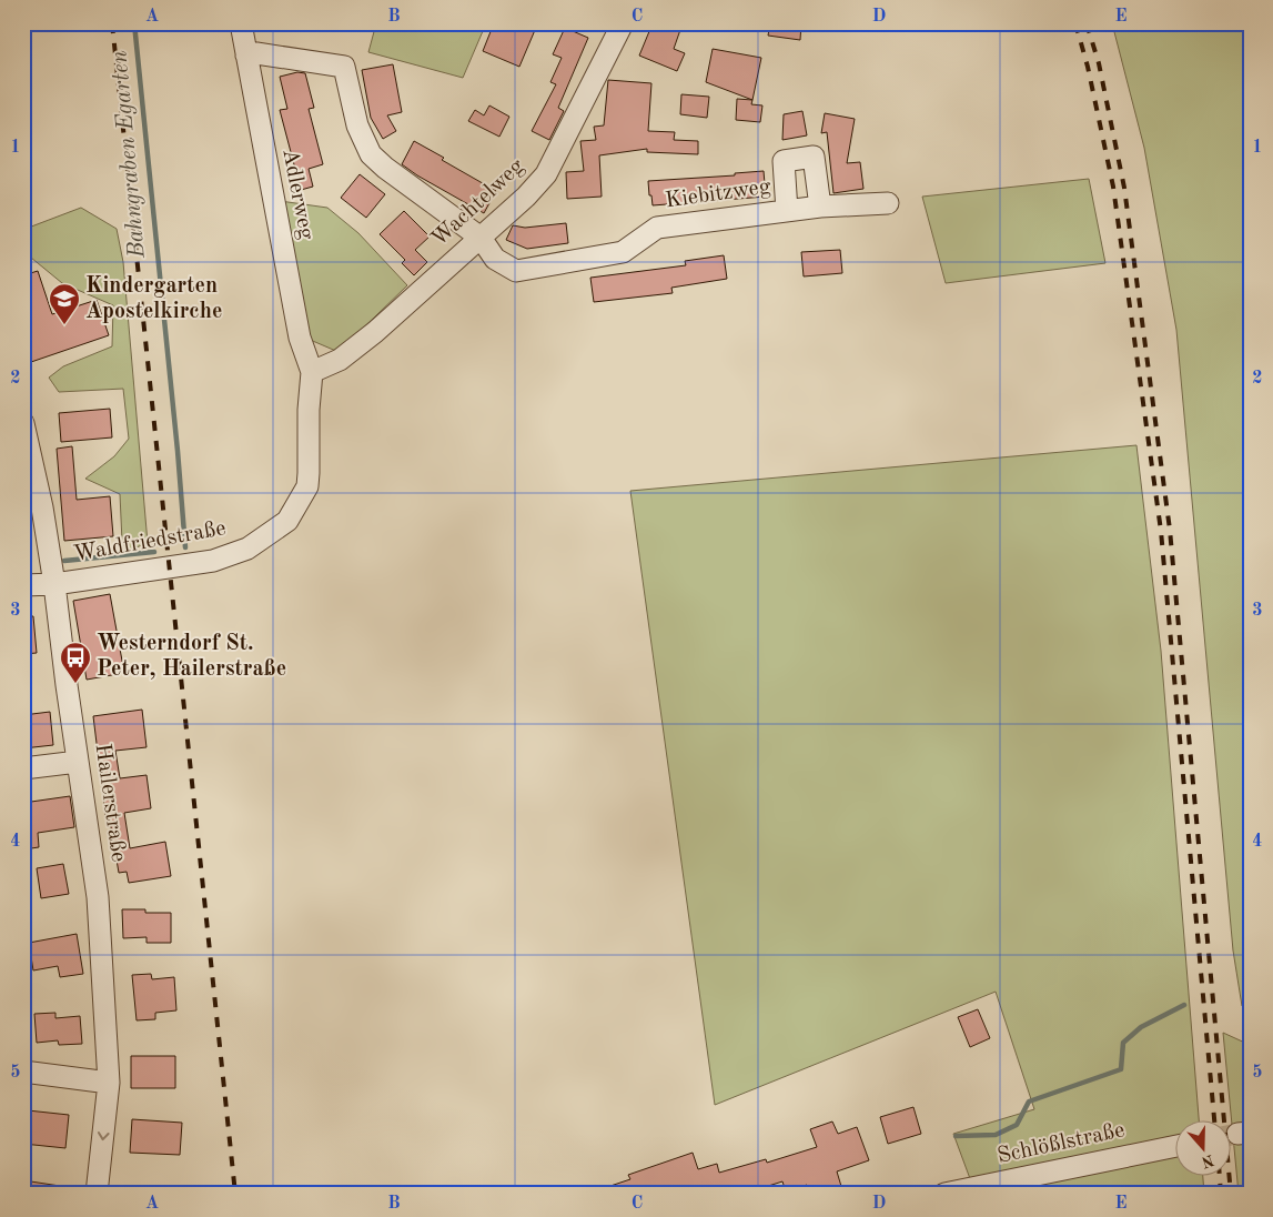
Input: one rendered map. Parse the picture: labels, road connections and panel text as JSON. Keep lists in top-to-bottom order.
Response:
{
  "streets": {
    "street": [
      "Adlerweg",
      "Kiebitzweg",
      "Wachtelweg",
      "Waldfriedstraße",
      "Hailerstraße",
      "Schlößlstraße"
    ]
  },
  "crossings": [
    ["Adlerweg", "Kiebitzweg"],
    ["Adlerweg", "Wachtelweg"],
    ["Adlerweg", "Waldfriedstraße"],
    ["Kiebitzweg", "Wachtelweg"],
    ["Wachtelweg", "Waldfriedstraße"],
    ["Waldfriedstraße", "Hailerstraße"]
  ],
  "water": ["Bahngraben Egarten"],
  "places": {
    "school or university": ["Kindergarten Apostelkirche"],
    "bus stop": ["Westerndorf St. Peter, Hailerstraße"]
  },
  "north": "bottom",
  "grid": {
    "columns": [
      "A",
      "B",
      "C",
      "D",
      "E"
    ],
    "rows": [
      "1",
      "2",
      "3",
      "4",
      "5"
    ]
  }
}
